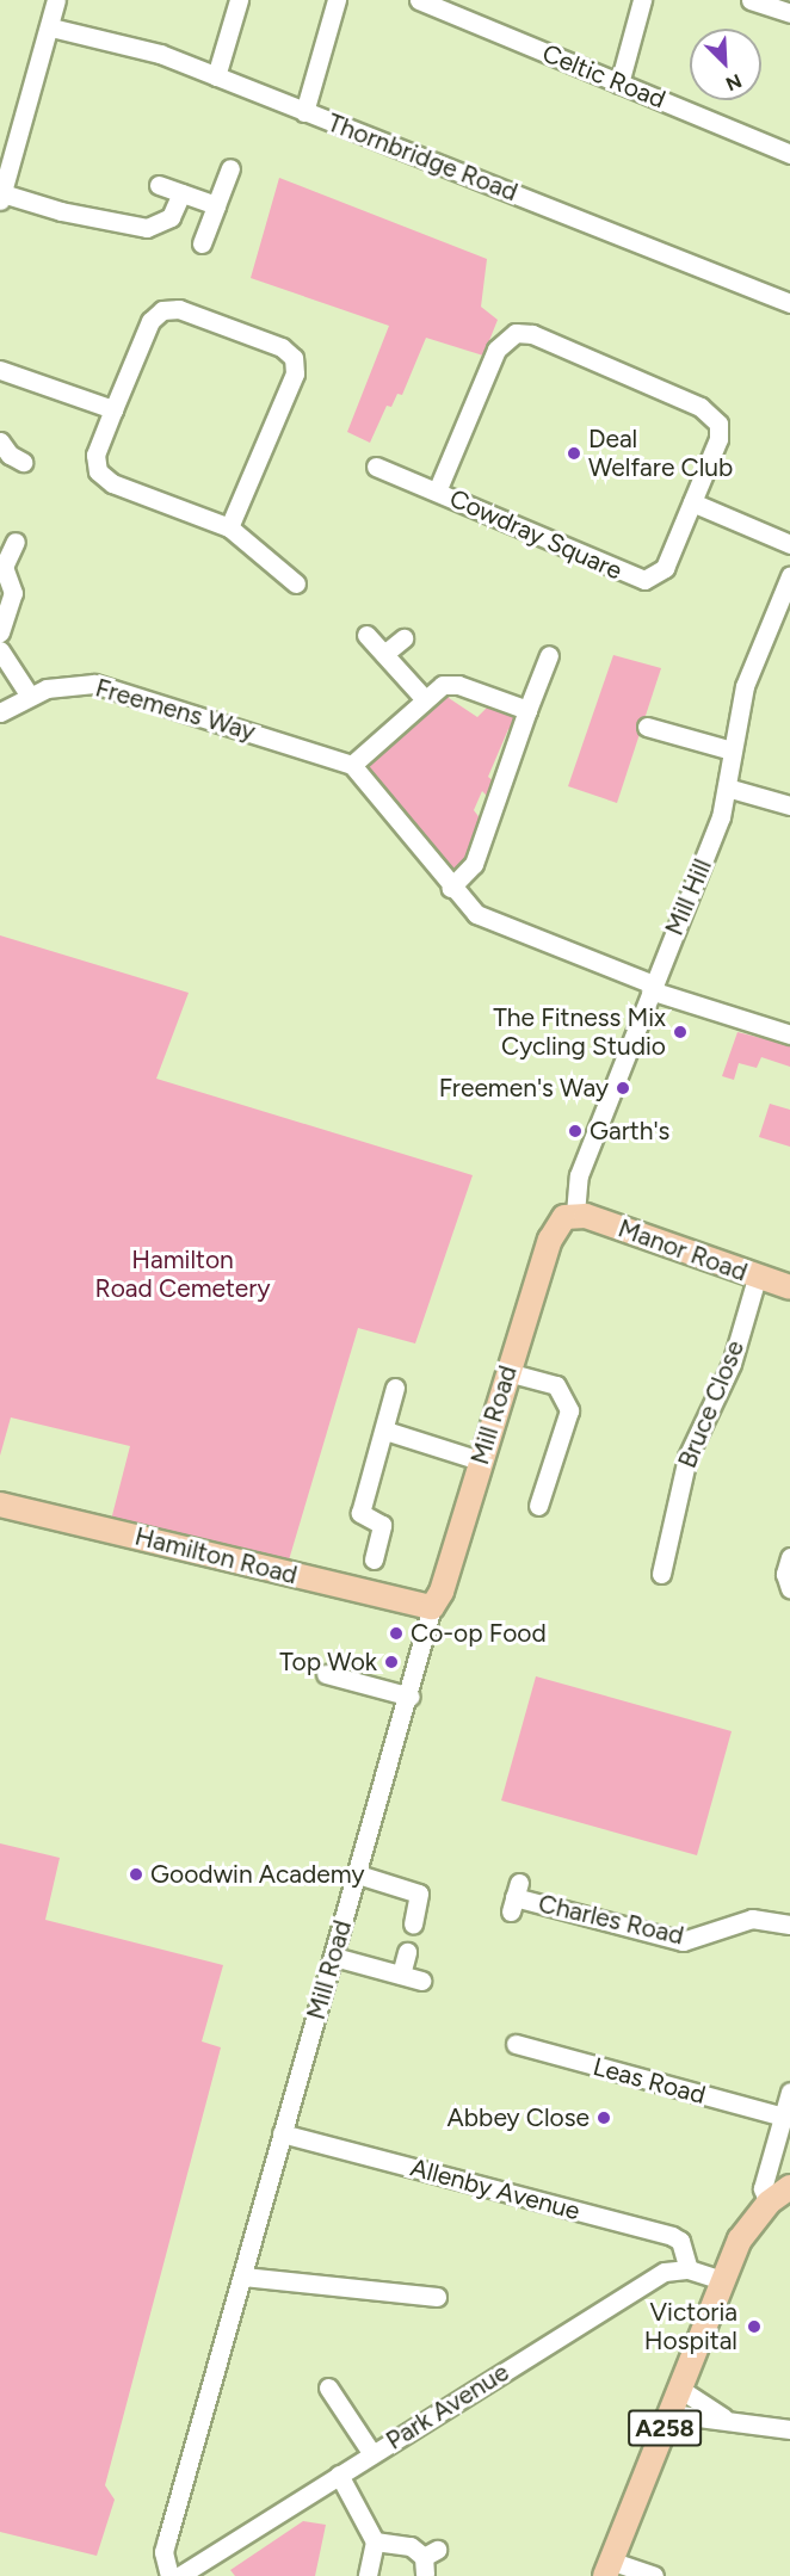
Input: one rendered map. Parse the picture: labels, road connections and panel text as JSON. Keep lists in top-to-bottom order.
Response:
{
  "streets": {
    "main road": [
      "Manor Road",
      "Mill Road",
      "Hamilton Road",
      "A258"
    ],
    "street": [
      "Celtic Road",
      "Thornbridge Road",
      "Cowdray Square",
      "Freemens Way",
      "Mill Hill",
      "Bruce Close",
      "Charles Road",
      "Leas Road",
      "Allenby Avenue",
      "Park Avenue"
    ]
  },
  "crossings": [
    ["Mill Hill", "Manor Road"],
    ["Mill Hill", "Mill Road"],
    ["Manor Road", "Bruce Close"],
    ["Manor Road", "Mill Road"],
    ["Mill Road", "Hamilton Road"],
    ["Mill Road", "Allenby Avenue"],
    ["Allenby Avenue", "Park Avenue"]
  ],
  "parks": ["Hamilton Road Cemetery"],
  "places": [
    "Deal Welfare Club",
    "The Fitness Mix Cycling Studio",
    "Freemen's Way",
    "Garth's",
    "Co-op Food",
    "Top Wok",
    "Goodwin Academy",
    "Abbey Close",
    "Victoria Hospital"
  ],
  "north": "bottom right"
}
